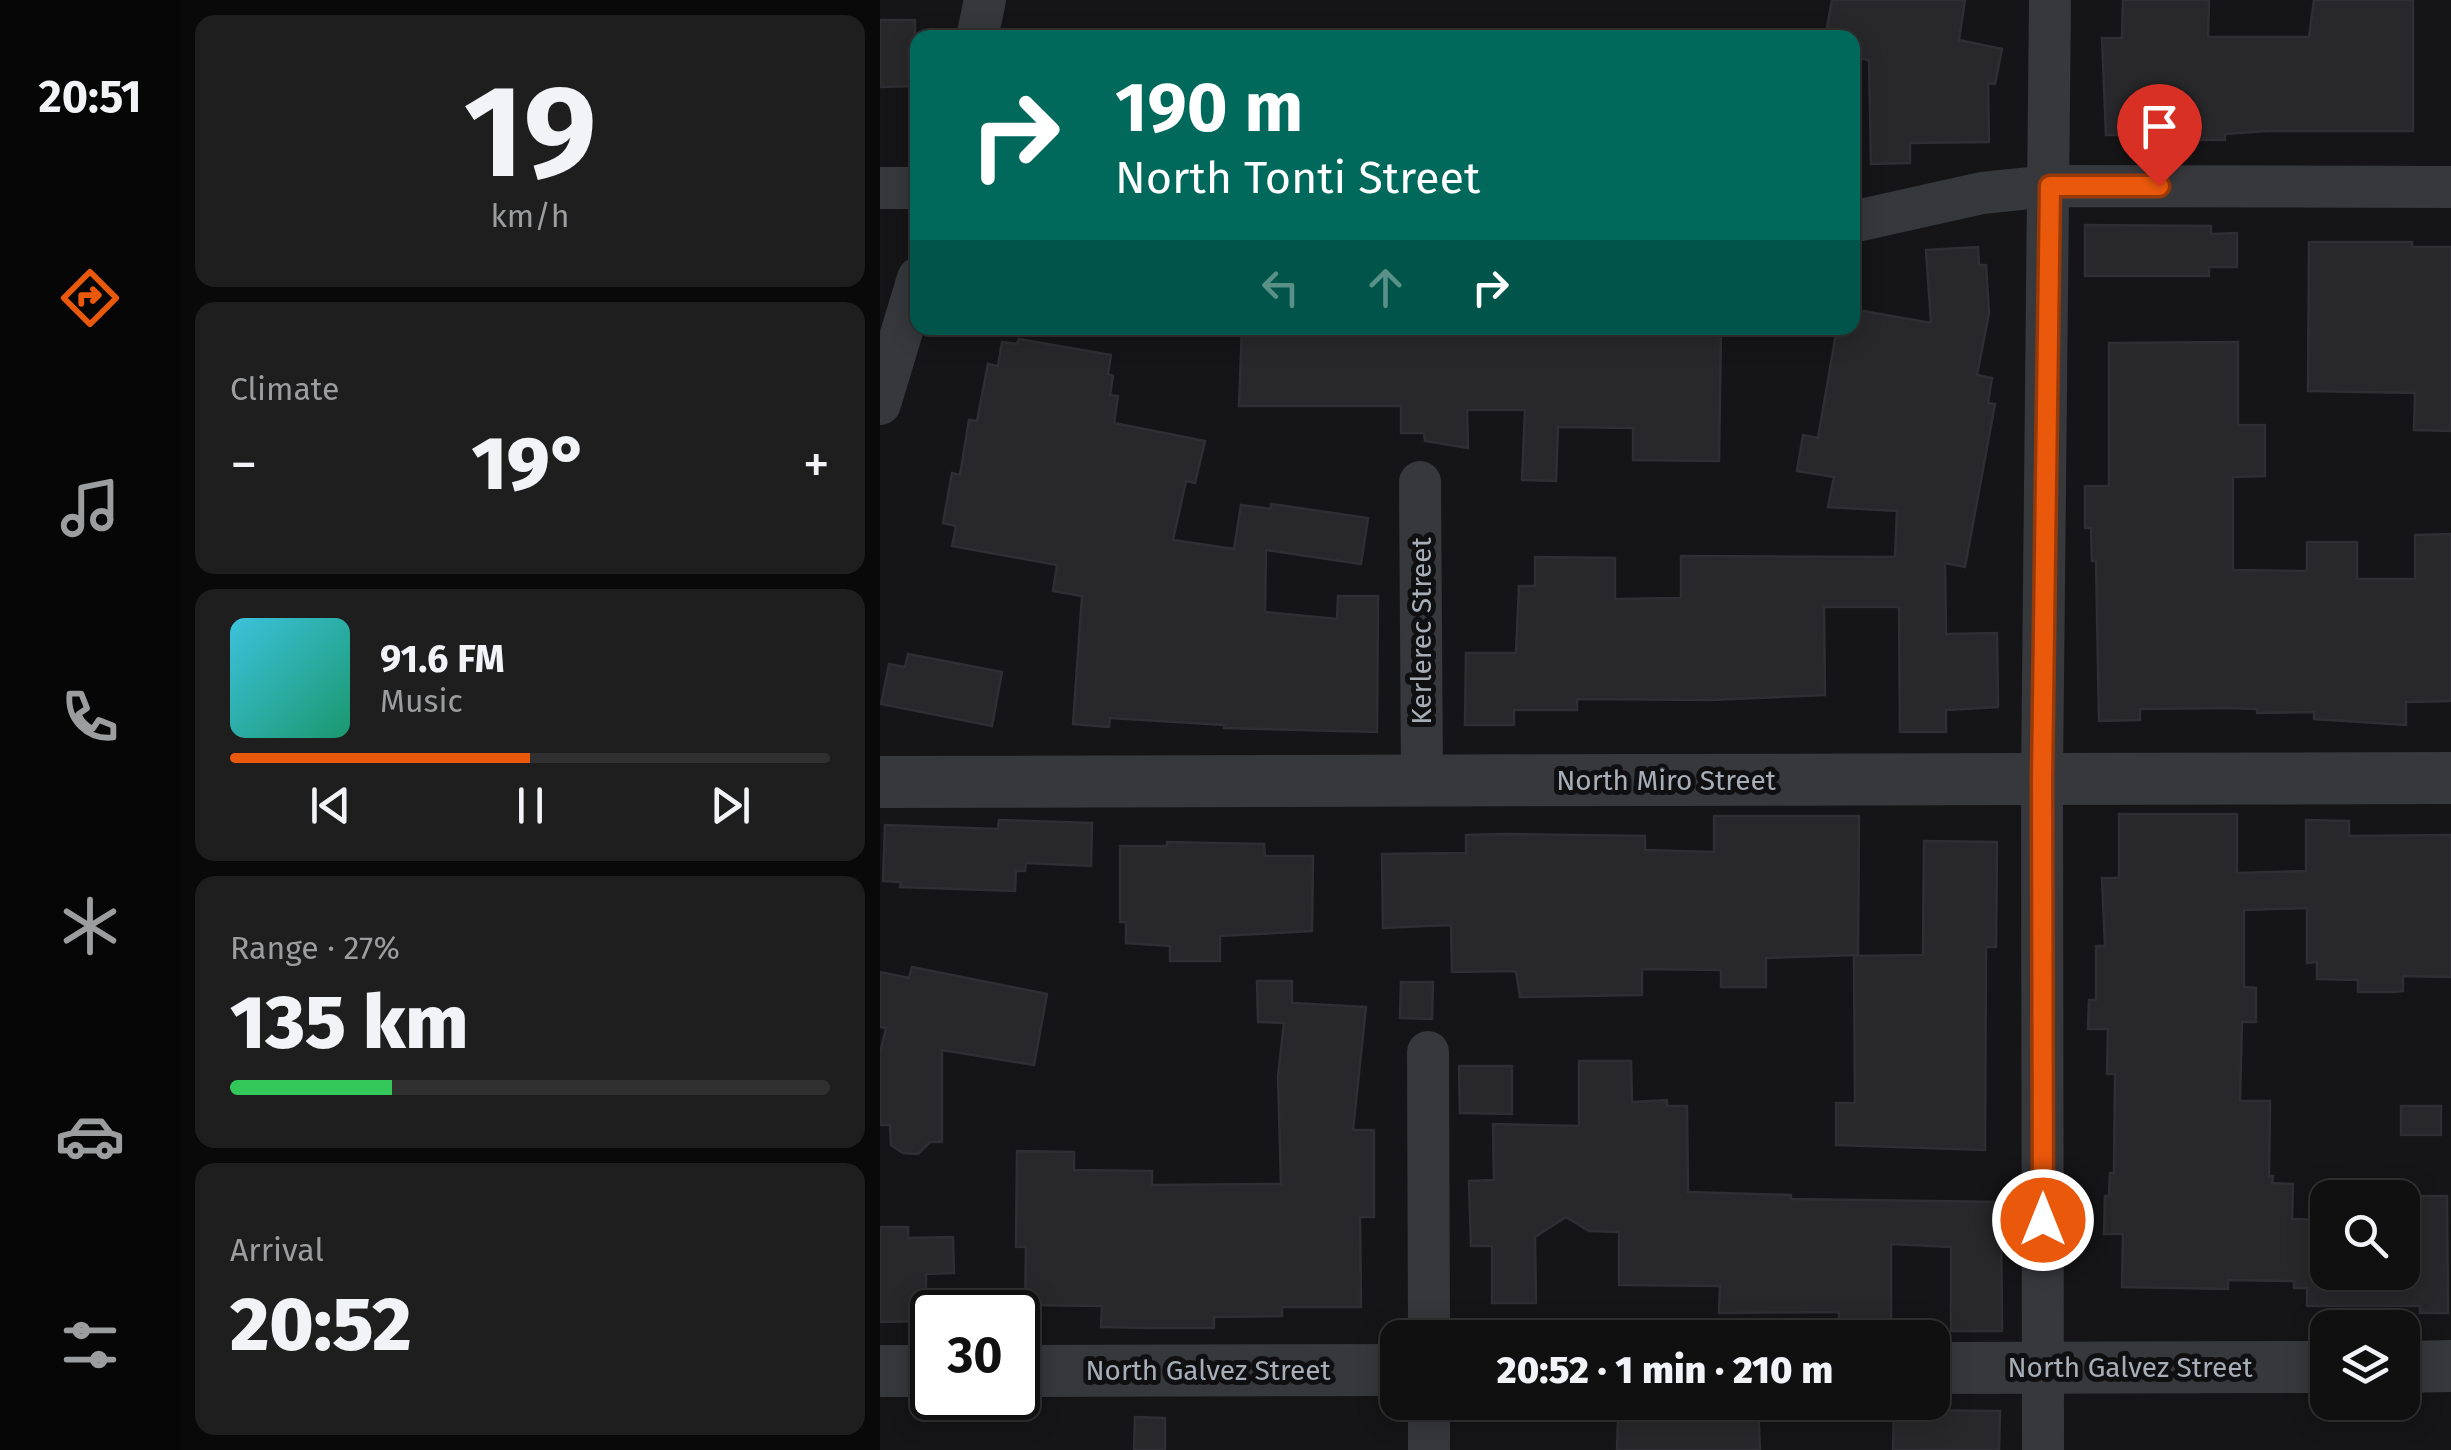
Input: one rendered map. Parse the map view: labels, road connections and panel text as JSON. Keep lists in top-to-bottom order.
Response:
{
  "streets": {
    "street": ["Kerlerec Street", "North Miro Street", "North Galvez Street"]
  },
  "crossings": [
    ["Kerlerec Street", "North Miro Street"]
  ],
  "page": {
    "tabs": "20:51",
    "tile": [
      ["19", "km/h"],
      "Climate",
      ["Range · 27%", "135 km"],
      ["Arrival", "20:52"]
    ],
    "turn": ["190 m", "North Tonti Street"],
    "heat": ["−", "19°", "+"],
    "song": ["91.6 FM", "Music"],
    "limit": "30",
    "trip": "20:52 · 1 min · 210 m"
  }
}
